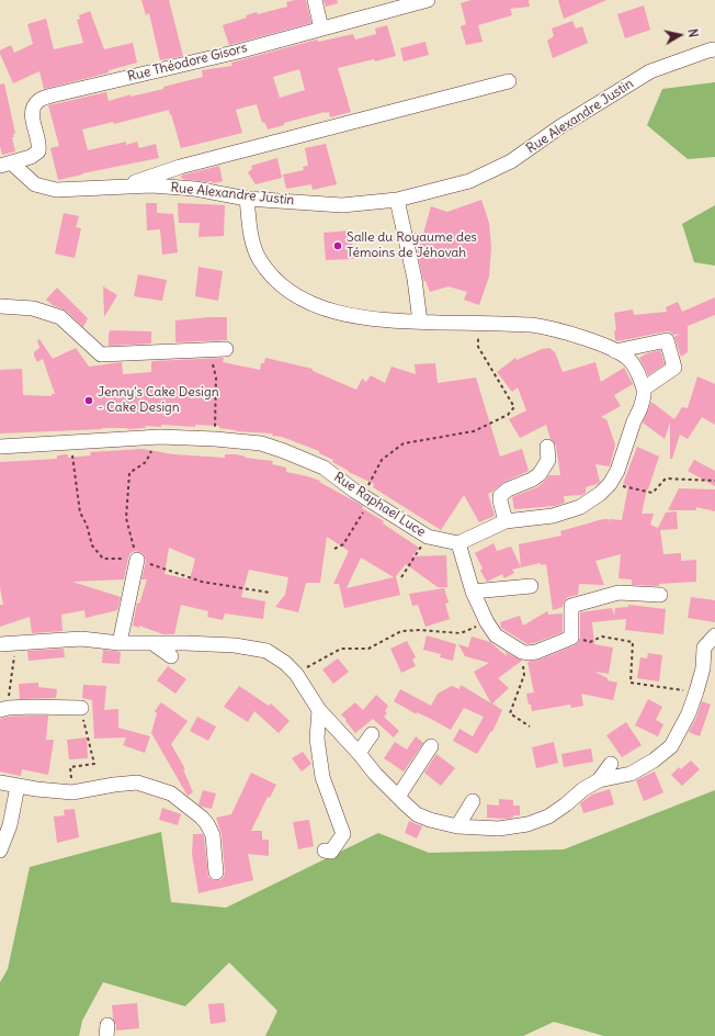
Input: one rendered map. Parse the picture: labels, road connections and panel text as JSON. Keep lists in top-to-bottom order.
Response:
{
  "streets": {
    "street": ["Rue Théodore Gisors", "Rue Alexandre Justin", "Rue Raphael Luce"]
  },
  "crossings": [
    ["Rue Théodore Gisors", "Rue Alexandre Justin"]
  ],
  "places": ["Salle du Royaume des Témoins de Jéhovah", "Jenny's Cake Design - Cake Design"],
  "north": "right"
}
